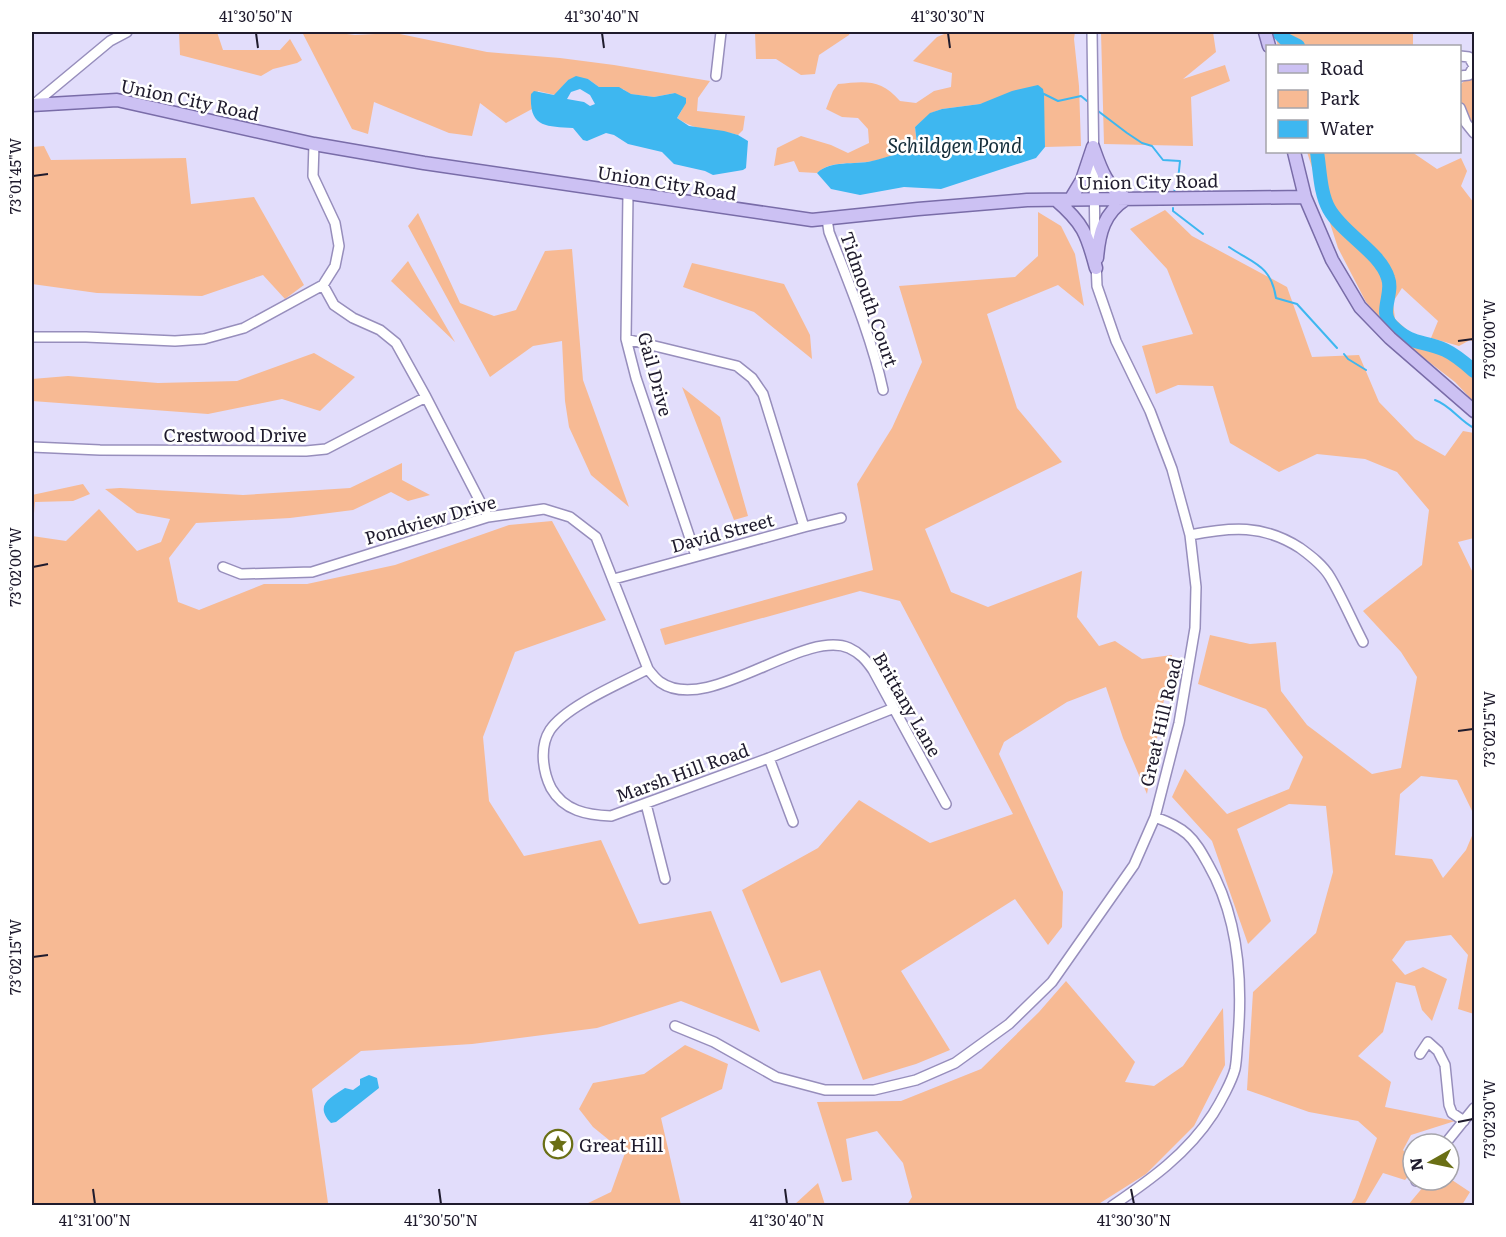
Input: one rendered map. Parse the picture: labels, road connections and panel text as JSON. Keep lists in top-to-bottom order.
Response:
{
  "streets": {
    "main road": ["Union City Road"],
    "street": [
      "Tidmouth Court",
      "Gail Drive",
      "Crestwood Drive",
      "Pondview Drive",
      "David Street",
      "Brittany Lane",
      "Great Hill Road",
      "Marsh Hill Road"
    ]
  },
  "crossings": [
    ["Union City Road", "Tidmouth Court"],
    ["Union City Road", "Gail Drive"],
    ["Union City Road", "Great Hill Road"],
    ["Gail Drive", "David Street"],
    ["Pondview Drive", "David Street"],
    ["Brittany Lane", "Marsh Hill Road"]
  ],
  "water": ["Schildgen Pond"],
  "places": {
    "place": ["Great Hill"]
  },
  "legend": ["Road", "Park", "Water"],
  "north": "left",
  "coordinates": [
    "41°30'50\"N",
    "41°30'40\"N",
    "41°30'30\"N",
    "73°01'45\"W",
    "73°02'00\"W",
    "73°02'15\"W",
    "73°02'30\"W",
    "41°31'00\"N"
  ]
}
